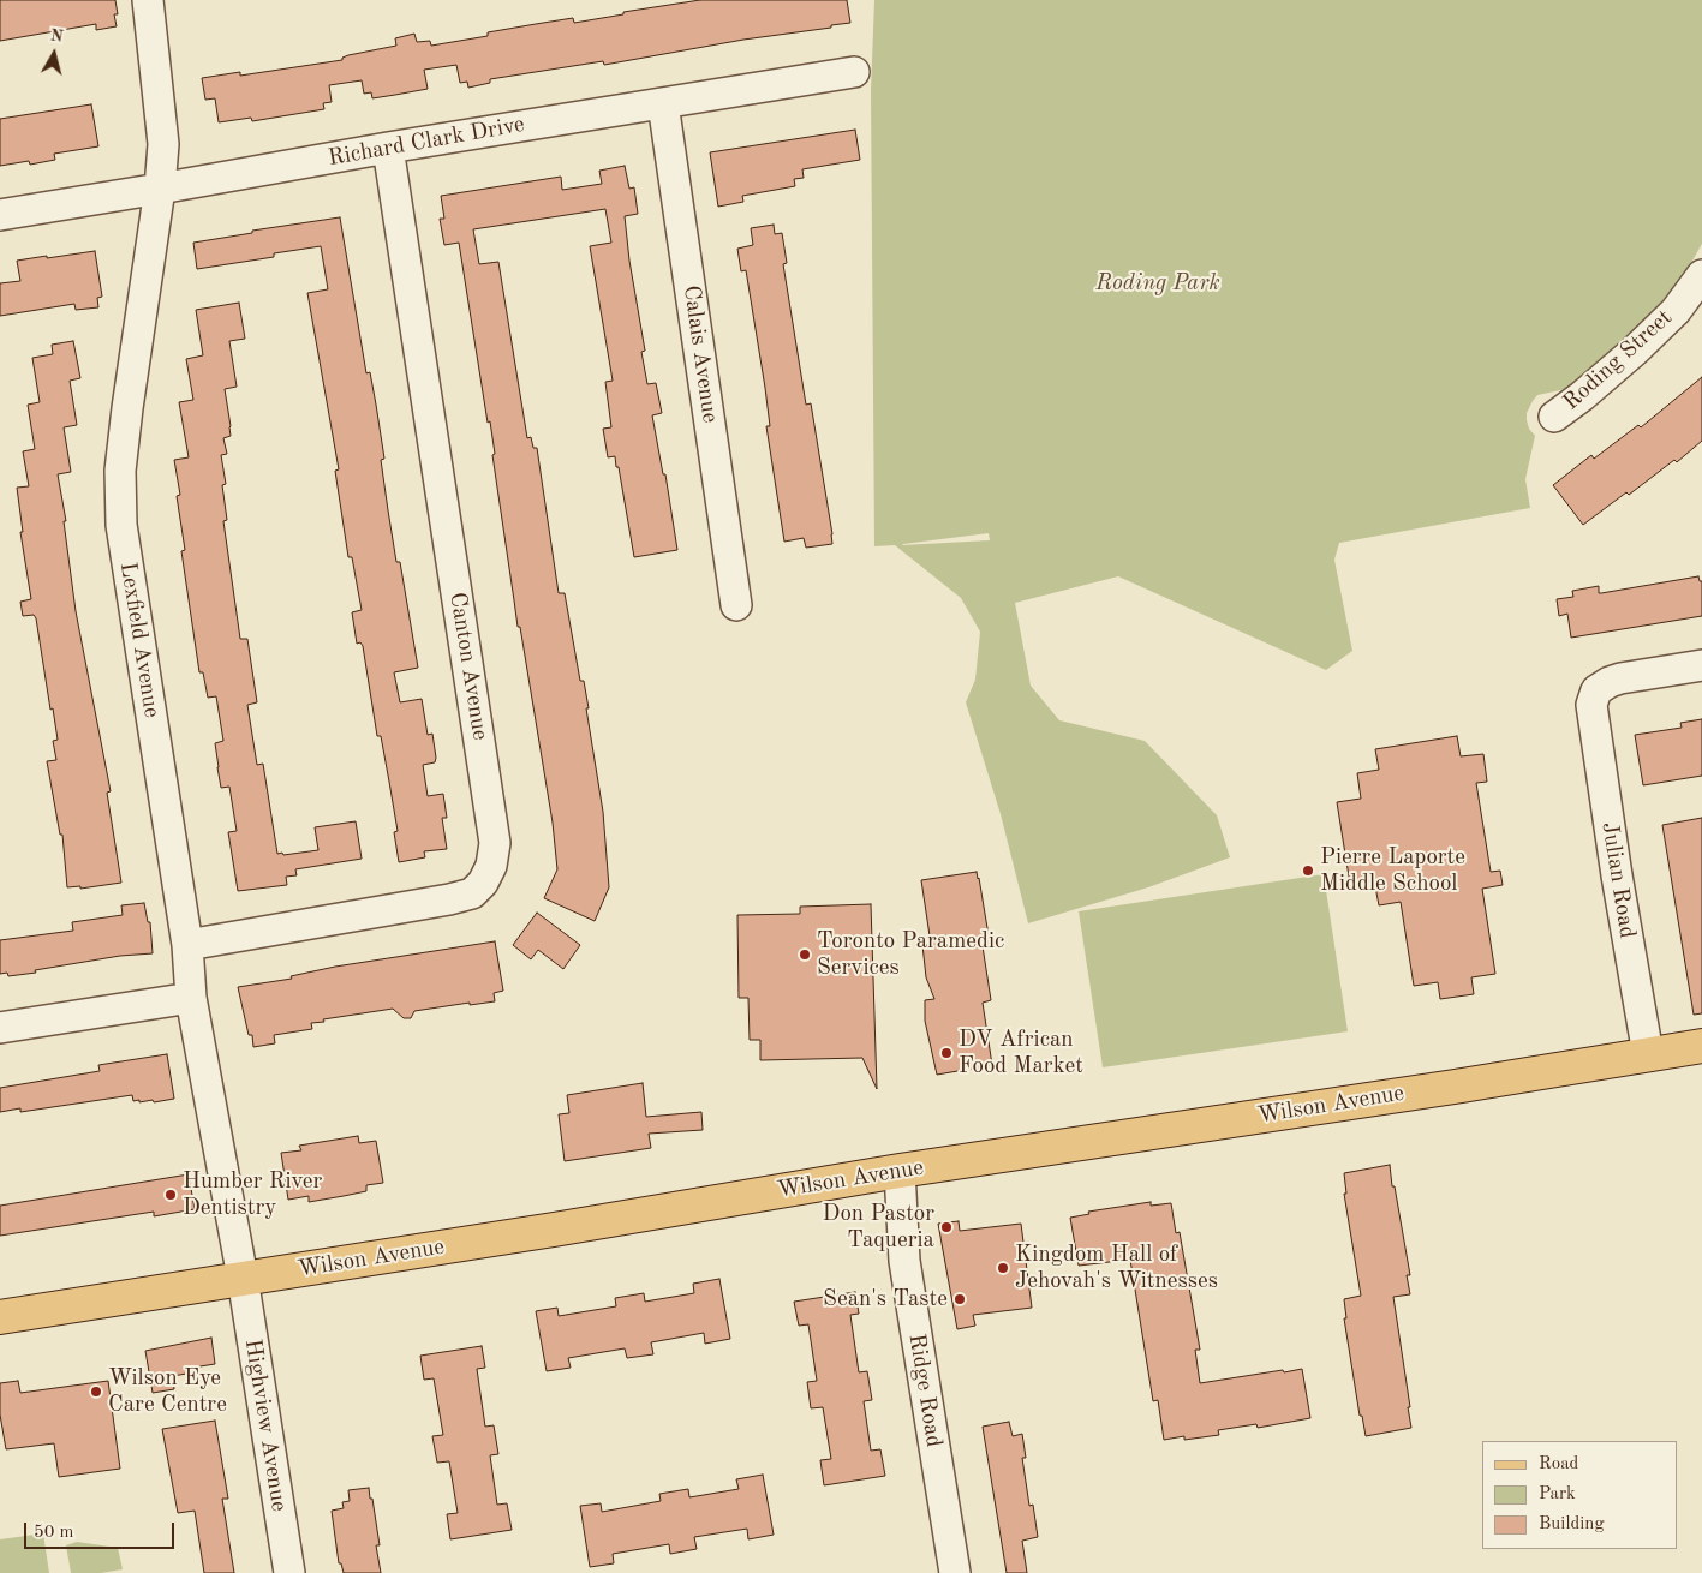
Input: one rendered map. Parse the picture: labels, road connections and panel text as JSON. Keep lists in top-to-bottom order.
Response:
{
  "streets": {
    "main road": ["Wilson Avenue"],
    "street": [
      "Richard Clark Drive",
      "Calais Avenue",
      "Roding Street",
      "Lexfield Avenue",
      "Canton Avenue",
      "Julian Road",
      "Ridge Road",
      "Highview Avenue"
    ]
  },
  "crossings": [
    ["Richard Clark Drive", "Calais Avenue"],
    ["Richard Clark Drive", "Lexfield Avenue"],
    ["Richard Clark Drive", "Canton Avenue"],
    ["Lexfield Avenue", "Canton Avenue"],
    ["Lexfield Avenue", "Wilson Avenue"],
    ["Lexfield Avenue", "Highview Avenue"],
    ["Julian Road", "Wilson Avenue"],
    ["Wilson Avenue", "Ridge Road"],
    ["Wilson Avenue", "Highview Avenue"]
  ],
  "parks": ["Roding Park"],
  "places": [
    "Pierre Laporte Middle School",
    "Toronto Paramedic Services",
    "DV African Food Market",
    "Humber River Dentistry",
    "Don Pastor Taqueria",
    "Kingdom Hall of Jehovah's Witnesses",
    "Sean's Taste",
    "Wilson Eye Care Centre"
  ],
  "legend": ["Road", "Park", "Building"],
  "scale_bar": "50 m",
  "north": "top"
}
